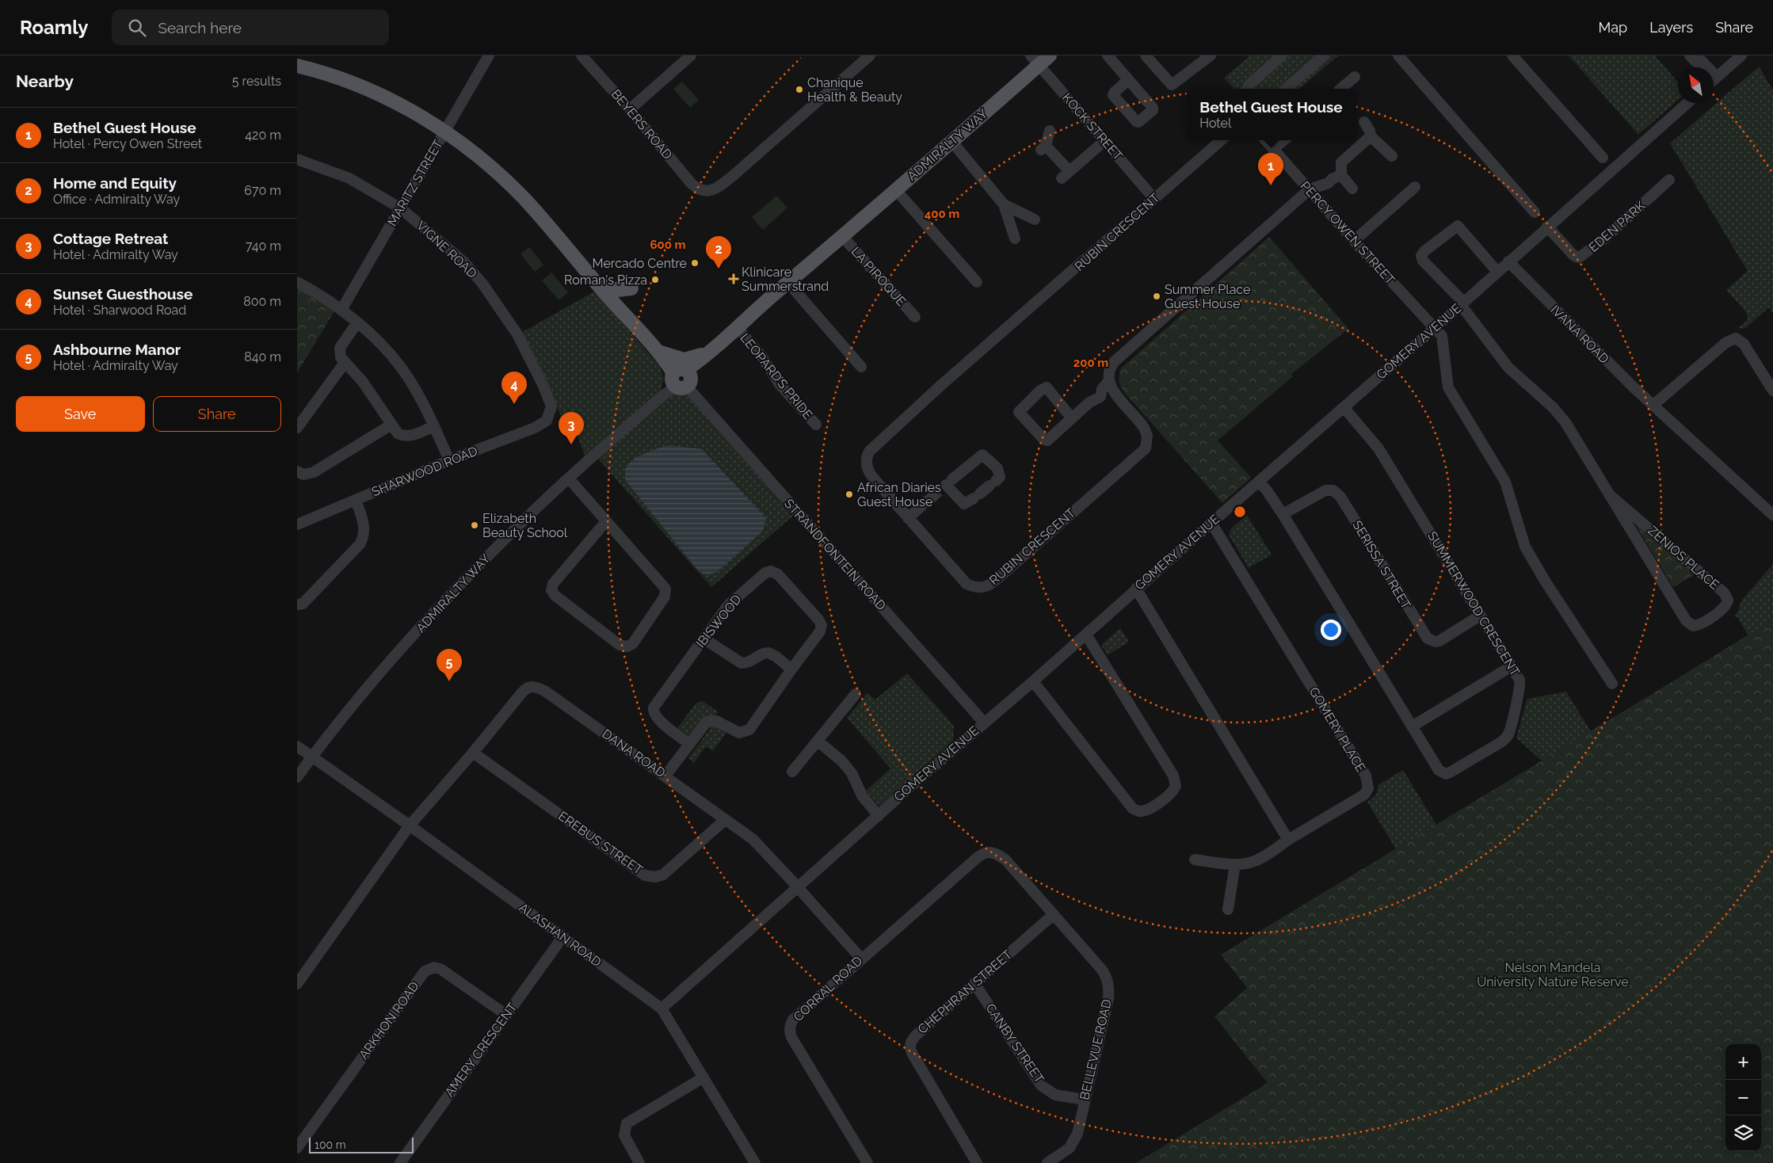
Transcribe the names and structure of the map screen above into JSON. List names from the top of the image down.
{
  "streets": {
    "main road": ["ADMIRALTY WAY", "STRANDFONTEIN ROAD"],
    "street": [
      "BEYERS ROAD",
      "KOCK STREET",
      "MARITZ STREET",
      "EDEN PARK",
      "RUBIN CRESCENT",
      "PERCY OWEN STREET",
      "VIGNE ROAD",
      "LA PIROQUE",
      "IVANA ROAD",
      "GOMERY AVENUE",
      "LEOPARD’S PRIDE",
      "SHARWOOD ROAD",
      "ZENIOS PLACE",
      "SERISSA STREET",
      "SUMMERWOOD CRESCENT",
      "IBISWOOD",
      "GOMERY PLACE",
      "DANA ROAD",
      "EREBUS STREET",
      "ALASHAN ROAD",
      "CORRAL ROAD",
      "CHEPHRAN STREET",
      "ARKHON ROAD",
      "CANBY STREET",
      "AMERY CRESCENT",
      "BELLEVUE ROAD"
    ]
  },
  "crossings": [
    ["KOCK STREET", "ADMIRALTY WAY"],
    ["KOCK STREET", "RUBIN CRESCENT"],
    ["ADMIRALTY WAY", "LA PIROQUE"],
    ["ADMIRALTY WAY", "LEOPARD’S PRIDE"],
    ["ADMIRALTY WAY", "STRANDFONTEIN ROAD"],
    ["ADMIRALTY WAY", "ALASHAN ROAD"],
    ["MARITZ STREET", "VIGNE ROAD"],
    ["MARITZ STREET", "STRANDFONTEIN ROAD"],
    ["EDEN PARK", "GOMERY AVENUE"],
    ["PERCY OWEN STREET", "GOMERY AVENUE"],
    ["VIGNE ROAD", "SHARWOOD ROAD"],
    ["IVANA ROAD", "GOMERY AVENUE"],
    ["GOMERY AVENUE", "STRANDFONTEIN ROAD"],
    ["GOMERY AVENUE", "ZENIOS PLACE"],
    ["GOMERY AVENUE", "SUMMERWOOD CRESCENT"],
    ["GOMERY AVENUE", "GOMERY PLACE"],
    ["GOMERY AVENUE", "DANA ROAD"],
    ["GOMERY AVENUE", "ALASHAN ROAD"],
    ["SERISSA STREET", "SUMMERWOOD CRESCENT"],
    ["IBISWOOD", "DANA ROAD"],
    ["DANA ROAD", "EREBUS STREET"],
    ["DANA ROAD", "ALASHAN ROAD"],
    ["DANA ROAD", "CORRAL ROAD"],
    ["ALASHAN ROAD", "AMERY CRESCENT"],
    ["CORRAL ROAD", "BELLEVUE ROAD"],
    ["CHEPHRAN STREET", "CANBY STREET"],
    ["CHEPHRAN STREET", "BELLEVUE ROAD"],
    ["ARKHON ROAD", "AMERY CRESCENT"],
    ["CANBY STREET", "BELLEVUE ROAD"]
  ],
  "parks": ["Nelson Mandela University Nature Reserve"],
  "places": {
    "other": [
      "Chanique Health & Beauty",
      "Mercado Centre",
      "Roman's Pizza",
      "Summer Place Guest House",
      "African Diaries Guest House",
      "Elizabeth Beauty School"
    ],
    "health": ["Klinicare Summerstrand"]
  },
  "scale_bar": "100 m",
  "north": "top left",
  "page": {
    "header": "Roamly",
    "search": "Search here",
    "nav": ["Map", "Layers", "Share"],
    "heading": ["Nearby", "5 results"],
    "popup": ["Bethel Guest House", "Hotel"],
    "list": [
      {
        "mark": "1",
        "name": "Bethel Guest House",
        "note": "Hotel · Percy Owen Street",
        "value": "420 m"
      },
      {
        "mark": "2",
        "name": "Home and Equity",
        "note": "Office · Admiralty Way",
        "value": "670 m"
      },
      {
        "mark": "3",
        "name": "Cottage Retreat",
        "note": "Hotel · Admiralty Way",
        "value": "740 m"
      },
      {
        "mark": "4",
        "name": "Sunset Guesthouse",
        "note": "Hotel · Sharwood Road",
        "value": "800 m"
      },
      {
        "mark": "5",
        "name": "Ashbourne Manor",
        "note": "Hotel · Admiralty Way",
        "value": "840 m"
      }
    ],
    "pins": [
      "1",
      "2",
      "4",
      "3",
      "5"
    ],
    "buttons": ["Save", "Share"],
    "map_buttons": ["+", "−"],
    "scale": "100 m"
  },
  "rings": ["400 m", "600 m", "200 m"]
}
